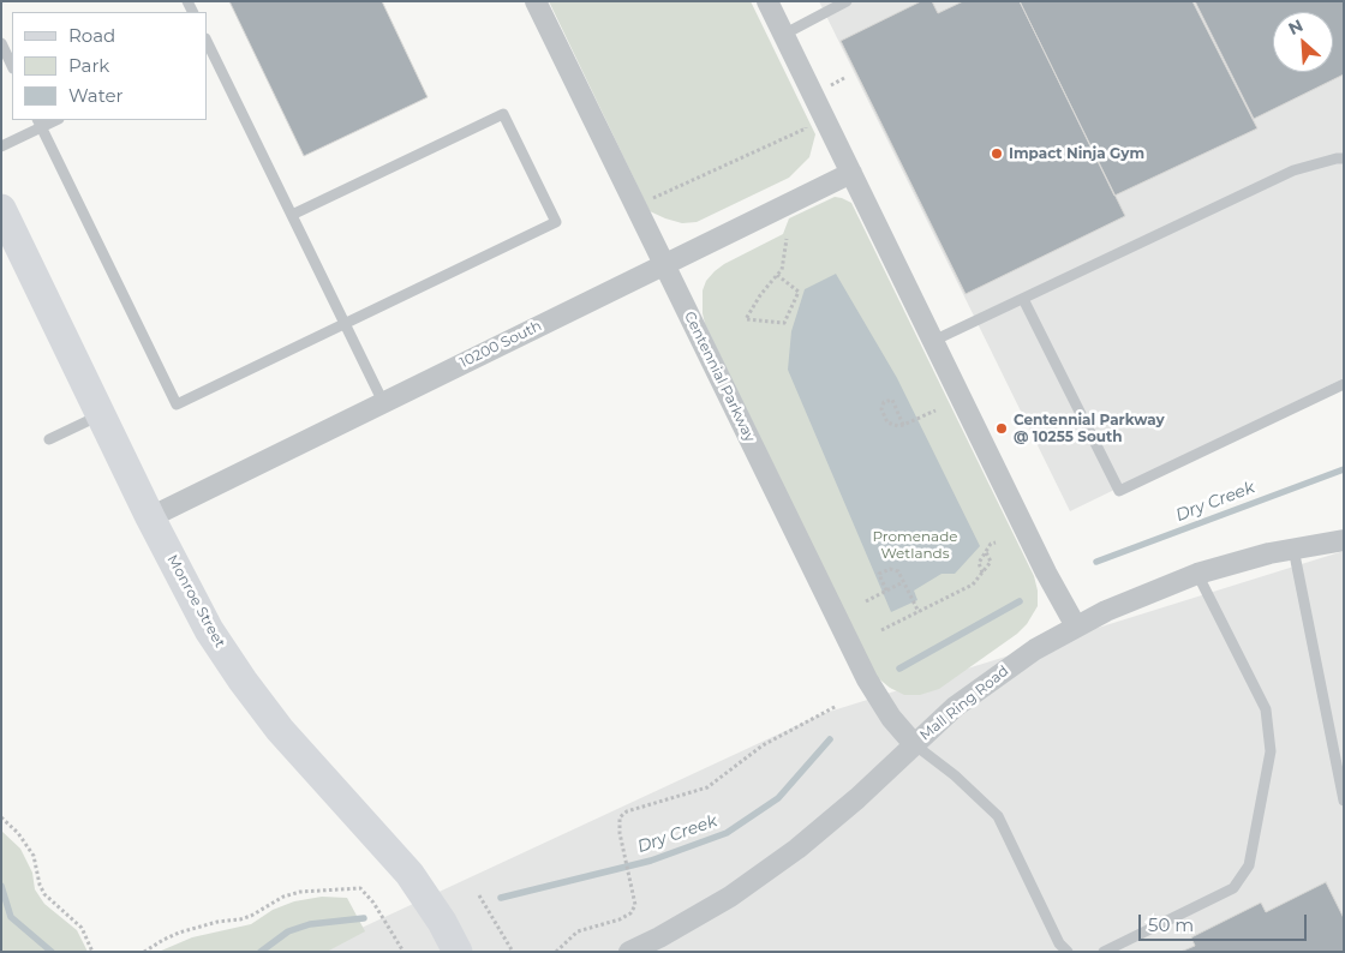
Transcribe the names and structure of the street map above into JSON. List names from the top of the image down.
{
  "streets": {
    "street": [
      "10200 South",
      "Centennial Parkway",
      "Monroe Street",
      "Mall Ring Road"
    ]
  },
  "crossings": [
    ["10200 South", "Centennial Parkway"],
    ["10200 South", "Monroe Street"],
    ["Centennial Parkway", "Mall Ring Road"]
  ],
  "water": ["Dry Creek"],
  "parks": ["Promenade Wetlands"],
  "places": ["Impact Ninja Gym", "Centennial Parkway @ 10255 South"],
  "legend": ["Road", "Park", "Water"],
  "scale_bar": "50 m",
  "north": "top left"
}
